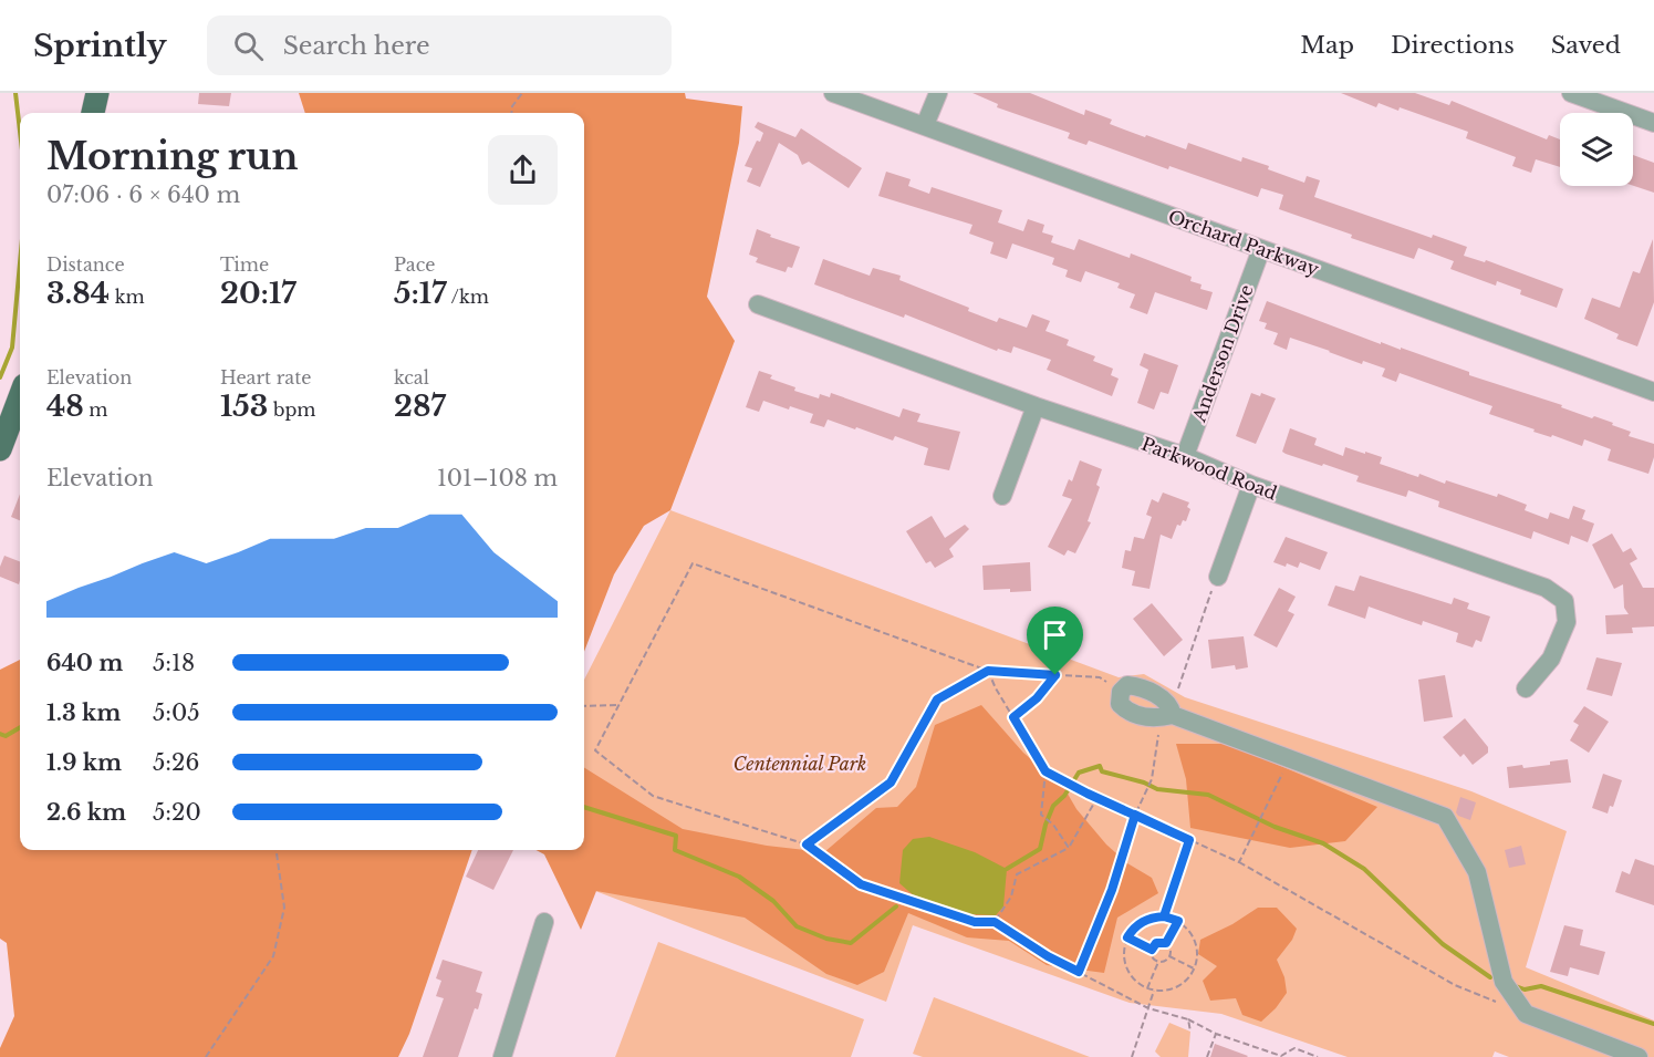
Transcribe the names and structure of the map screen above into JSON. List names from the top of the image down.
{
  "streets": {
    "street": ["Orchard Parkway", "Anderson Drive", "Parkwood Road"]
  },
  "crossings": [
    ["Orchard Parkway", "Anderson Drive"],
    ["Anderson Drive", "Parkwood Road"]
  ],
  "parks": ["Centennial Park"],
  "page": {
    "header": "Sprintly",
    "search": "Search here",
    "nav": ["Map", "Directions", "Saved"],
    "heading": ["Morning run", "07:06 · 6 × 640 m"],
    "stats": [
      ["Distance", "3.84 km"],
      ["Time", "20:17"],
      ["Pace", "5:17 /km"],
      ["Elevation", "48 m"],
      ["Heart rate", "153 bpm"],
      ["kcal", "287"]
    ],
    "chart": ["Elevation", "101–108 m"],
    "list": [
      {
        "name": "640 m",
        "note": "5:18"
      },
      {
        "name": "1.3 km",
        "note": "5:05"
      },
      {
        "name": "1.9 km",
        "note": "5:26"
      },
      {
        "name": "2.6 km",
        "note": "5:20"
      }
    ]
  }
}
